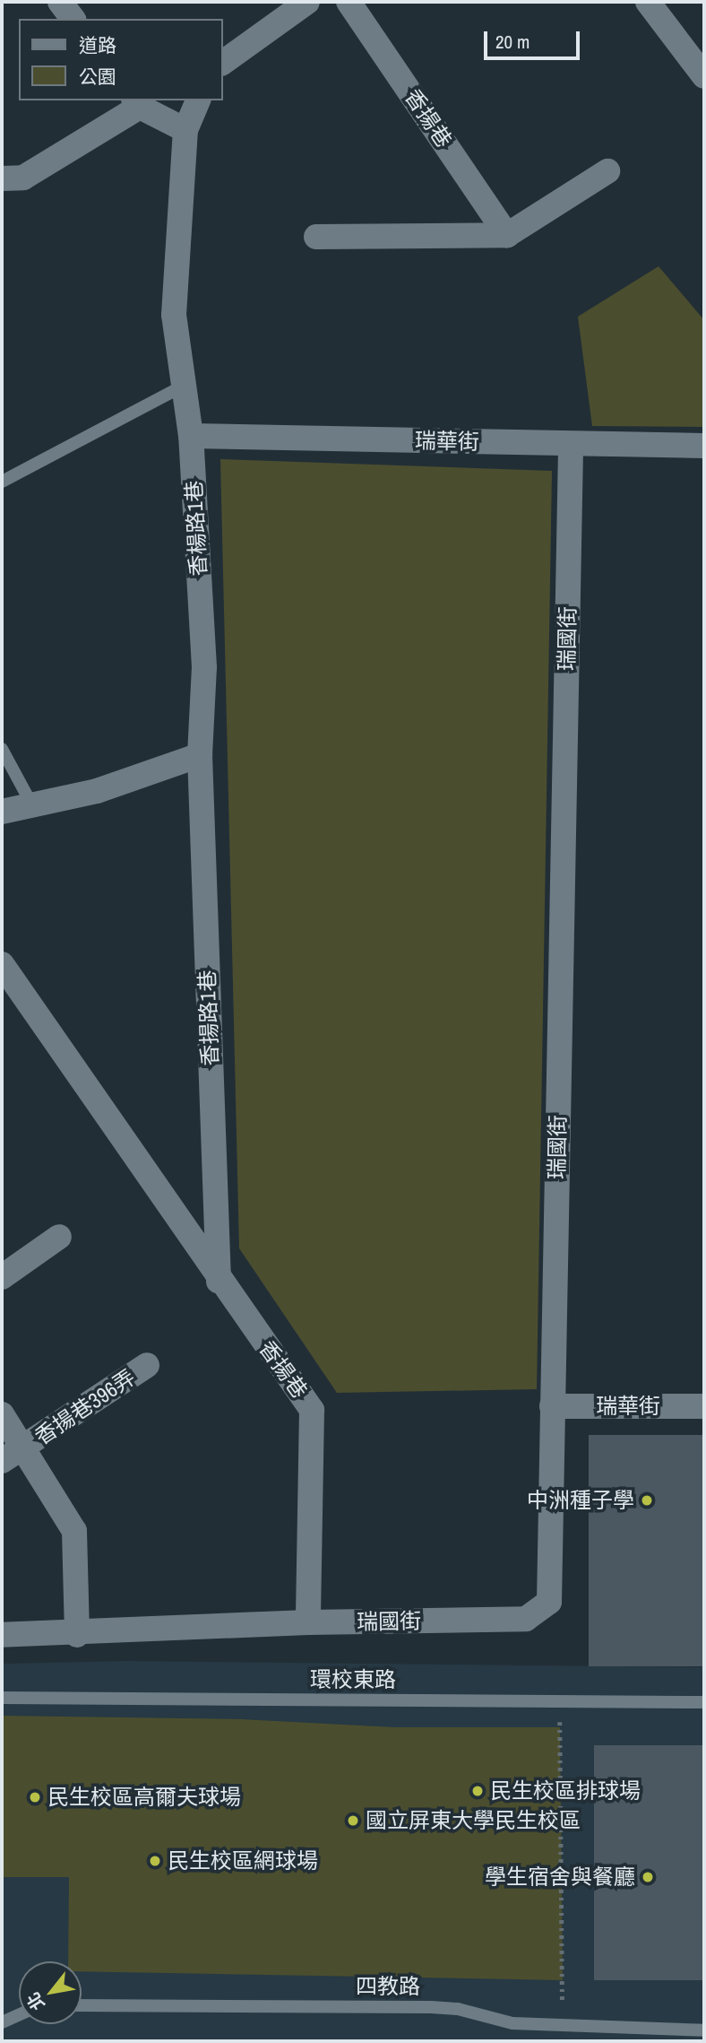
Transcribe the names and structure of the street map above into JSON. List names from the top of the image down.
{
  "streets": {
    "street": [
      "香揚巷",
      "瑞華街",
      "香楊路1巷",
      "瑞國街",
      "香揚路1巷",
      "香揚巷396弄"
    ],
    "lane": ["環校東路", "四教路"]
  },
  "crossings": [
    ["香揚巷", "瑞國街"],
    ["香揚巷", "香揚路1巷"],
    ["瑞華街", "香楊路1巷"],
    ["瑞華街", "瑞國街"],
    ["香楊路1巷", "香揚路1巷"]
  ],
  "places": [
    "中洲種子學",
    "民生校區排球場",
    "民生校區高爾夫球場",
    "國立屏東大學民生校區",
    "民生校區網球場",
    "學生宿舍與餐廳"
  ],
  "legend": ["道路", "公園"],
  "scale_bar": "20 m",
  "north": "bottom left"
}
